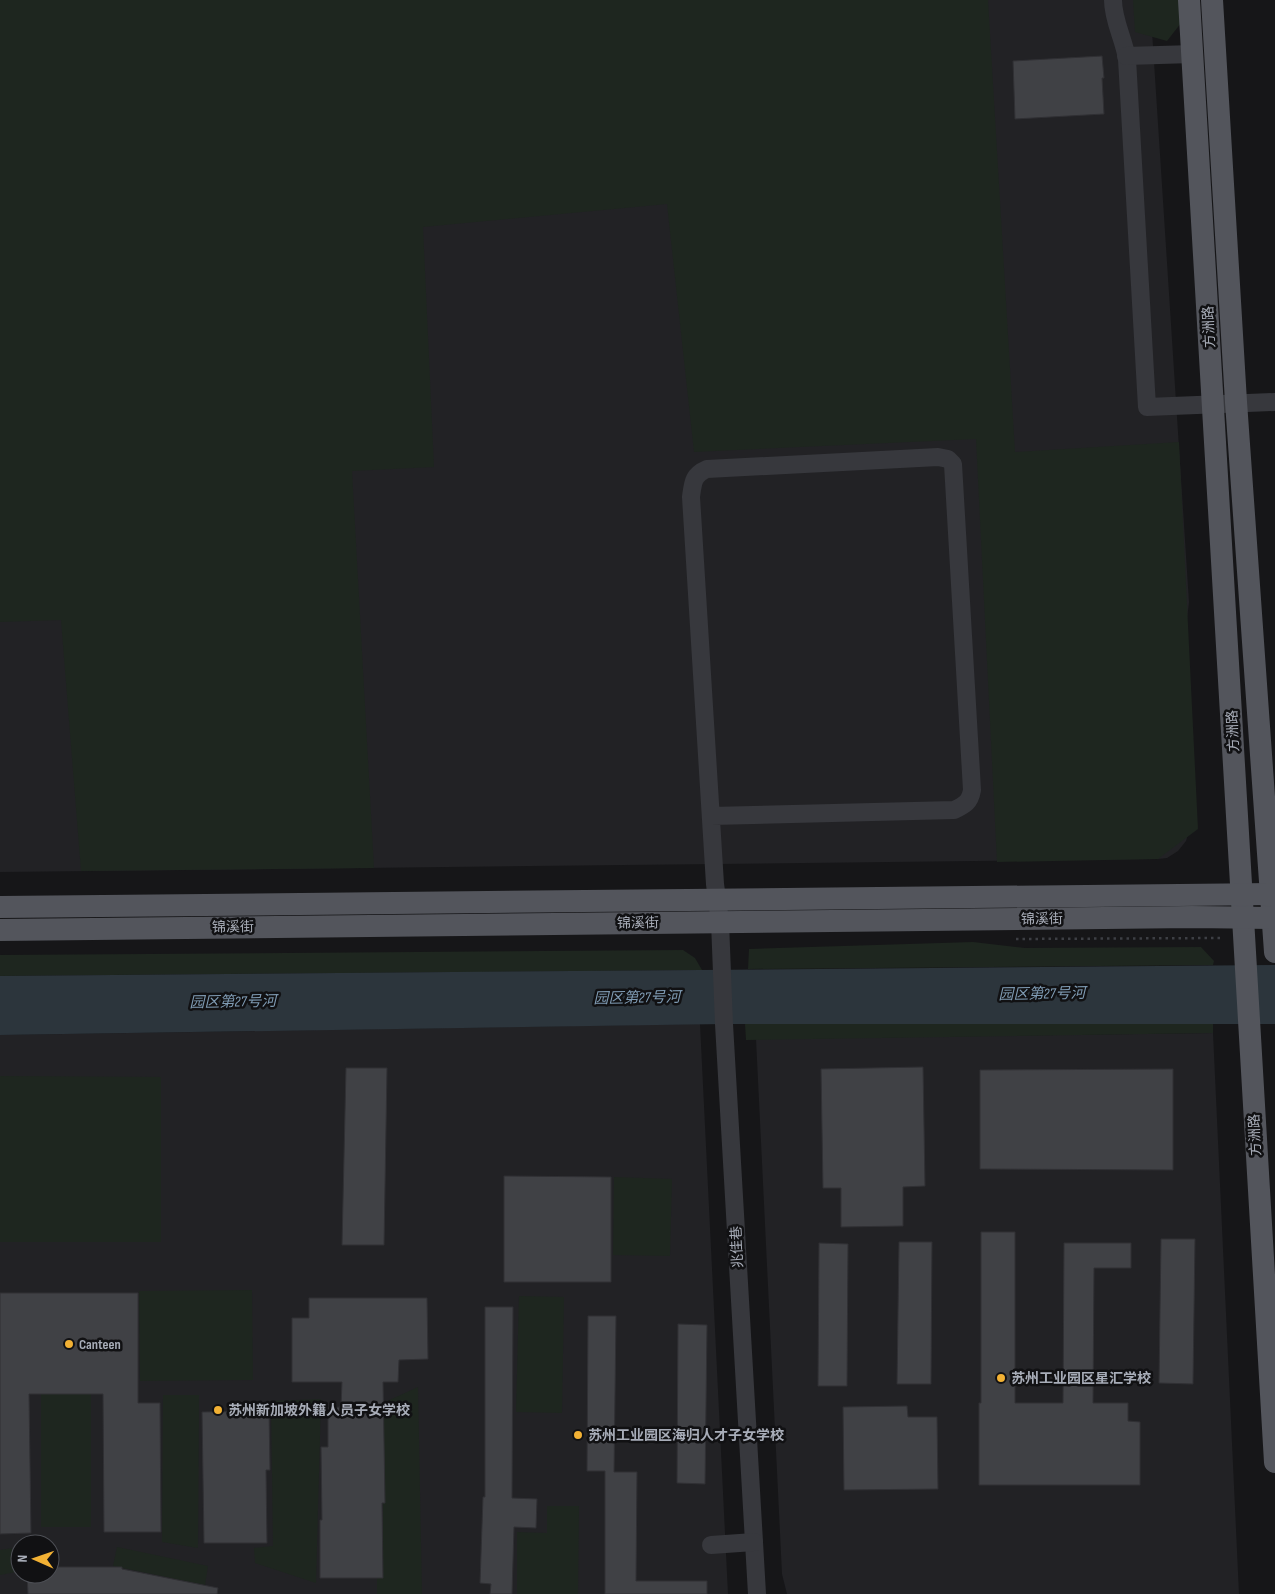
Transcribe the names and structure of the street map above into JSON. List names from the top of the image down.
{
  "streets": {
    "main road": ["方洲路", "锦溪街"],
    "street": ["兆佳巷"]
  },
  "crossings": [
    ["方洲路", "锦溪街"],
    ["锦溪街", "兆佳巷"]
  ],
  "water": ["园区第27号河"],
  "places": [
    "Canteen",
    "苏州工业园区星汇学校",
    "苏州新加坡外籍人员子女学校",
    "苏州工业园区海归人才子女学校"
  ],
  "north": "left"
}
